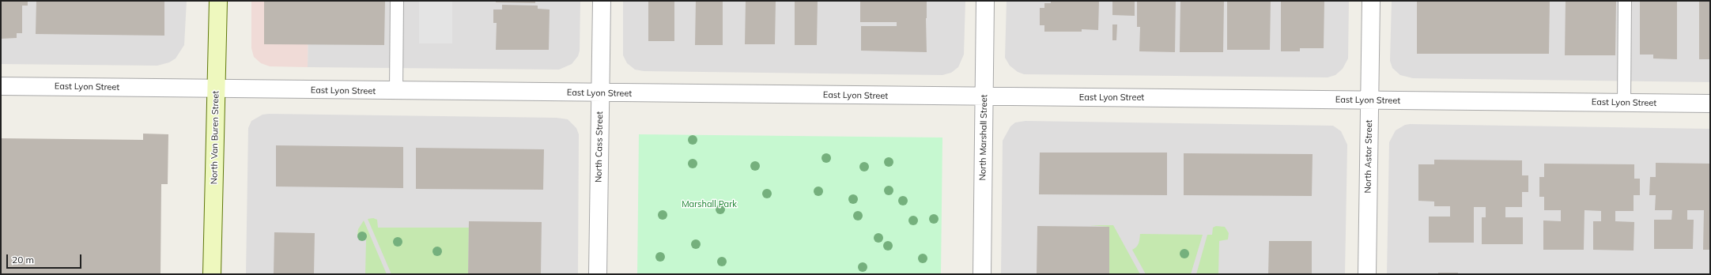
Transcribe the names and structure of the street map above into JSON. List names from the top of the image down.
{
  "streets": {
    "main road": ["North Van Buren Street"],
    "street": [
      "East Lyon Street",
      "North Marshall Street",
      "North Cass Street",
      "North Astor Street"
    ]
  },
  "crossings": [
    ["East Lyon Street", "North Van Buren Street"],
    ["East Lyon Street", "North Marshall Street"],
    ["East Lyon Street", "North Cass Street"],
    ["East Lyon Street", "North Astor Street"]
  ],
  "parks": ["Marshall Park"],
  "scale_bar": "20 m"
}
